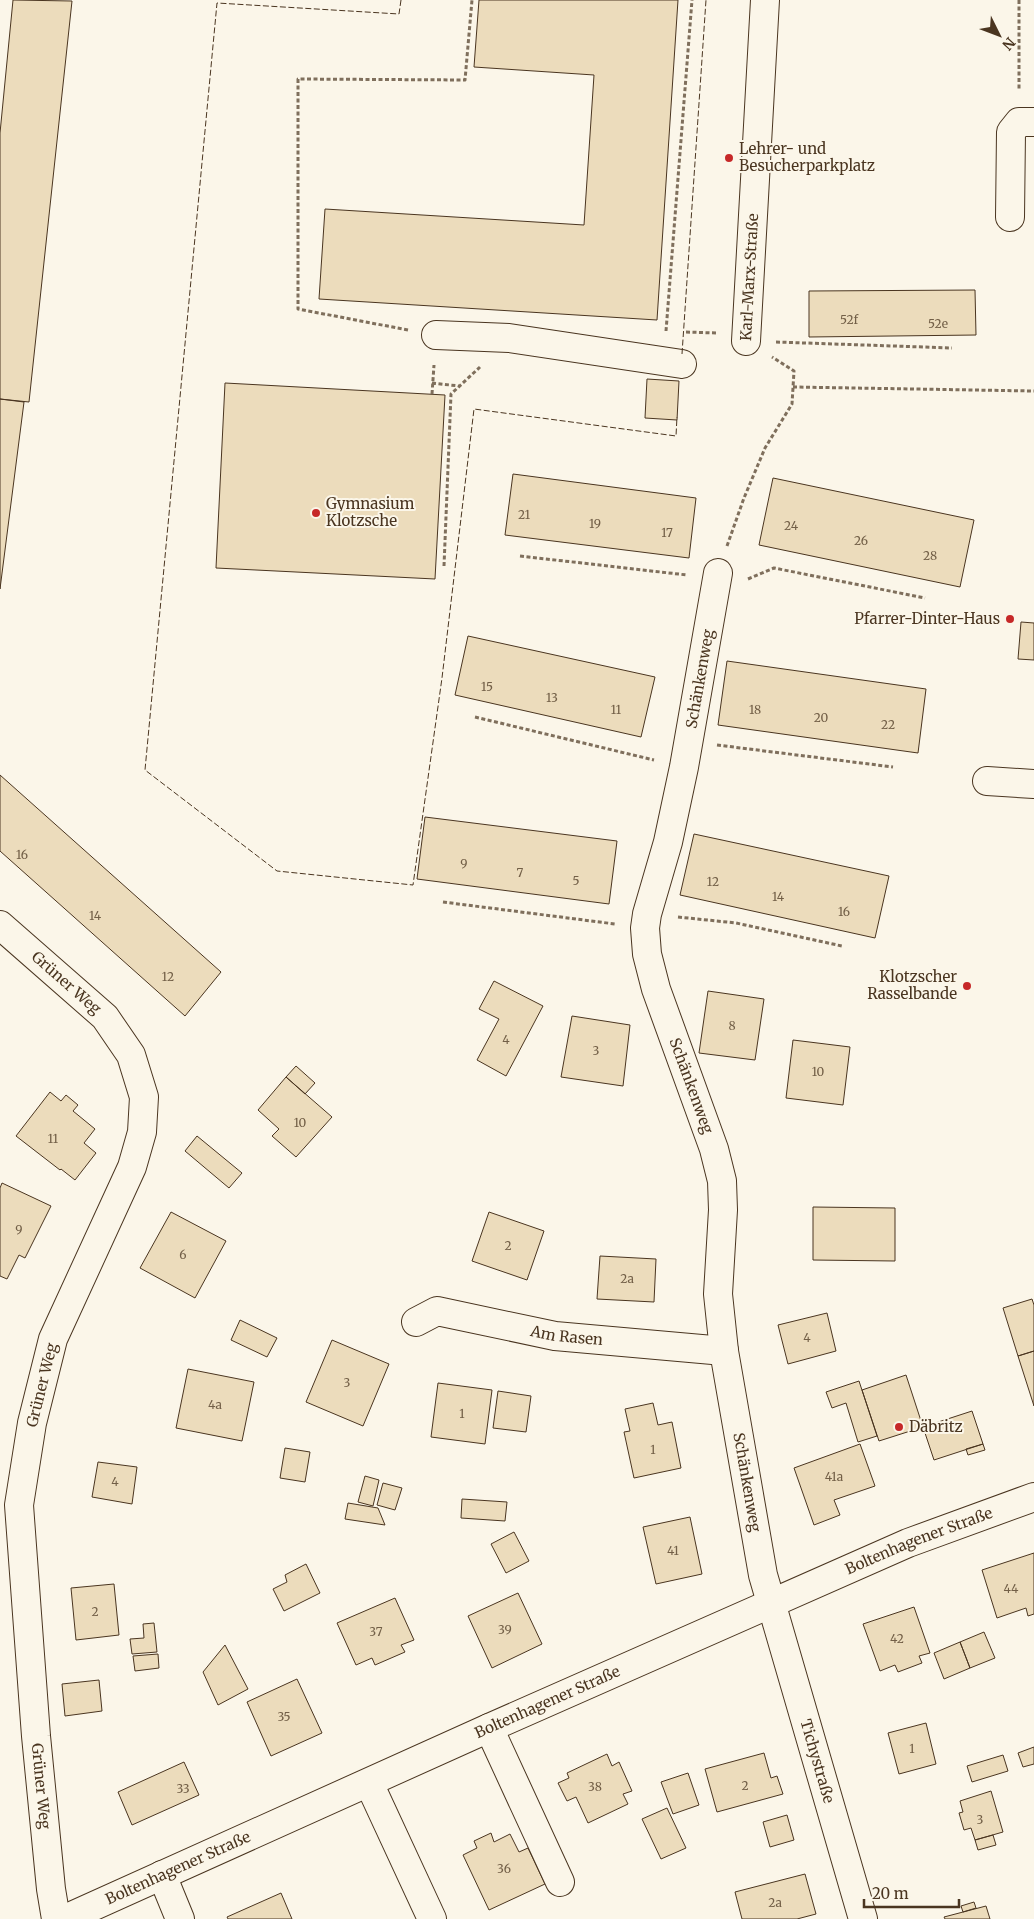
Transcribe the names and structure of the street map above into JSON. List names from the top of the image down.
{
  "streets": {
    "street": [
      "Karl-Marx-Straße",
      "Schänkenweg",
      "Grüner Weg",
      "Am Rasen",
      "Boltenhagener Straße",
      "Tichystraße"
    ]
  },
  "crossings": [
    ["Karl-Marx-Straße", "Schänkenweg"],
    ["Schänkenweg", "Am Rasen"],
    ["Schänkenweg", "Boltenhagener Straße"],
    ["Schänkenweg", "Tichystraße"],
    ["Boltenhagener Straße", "Tichystraße"]
  ],
  "places": [
    "Lehrer- und Besucherparkplatz",
    "Gymnasium Klotzsche",
    "Pfarrer-Dinter-Haus",
    "Klotzscher Rasselbande",
    "Däbritz"
  ],
  "house_numbers": [
    "52f",
    "52e",
    "21",
    "19",
    "24",
    "17",
    "26",
    "28",
    "15",
    "13",
    "11",
    "18",
    "20",
    "22",
    "16",
    "9",
    "7",
    "5",
    "12",
    "14",
    "16",
    "14",
    "12",
    "8",
    "4",
    "3",
    "10",
    "10",
    "11",
    "9",
    "2",
    "6",
    "2a",
    "4",
    "3",
    "4a",
    "1",
    "1",
    "41a",
    "4",
    "41",
    "44",
    "2",
    "39",
    "37",
    "42",
    "35",
    "1",
    "2",
    "38",
    "33",
    "3",
    "36",
    "2a"
  ],
  "scale_bar": "20 m",
  "north": "bottom right"
}
